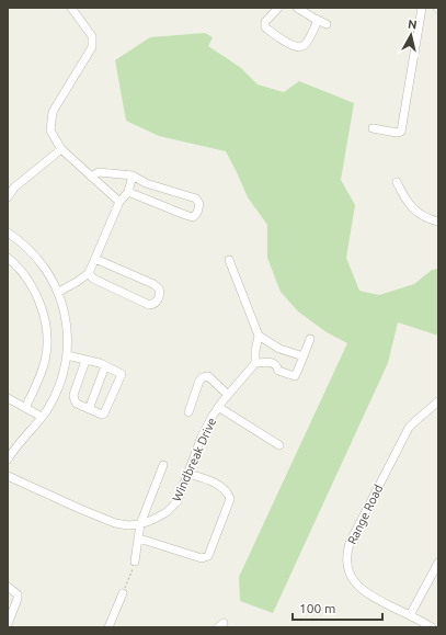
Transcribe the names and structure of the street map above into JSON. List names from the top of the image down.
{
  "streets": {
    "street": ["Windbreak Drive", "Range Road"]
  },
  "scale_bar": "100 m",
  "north": "top"
}
